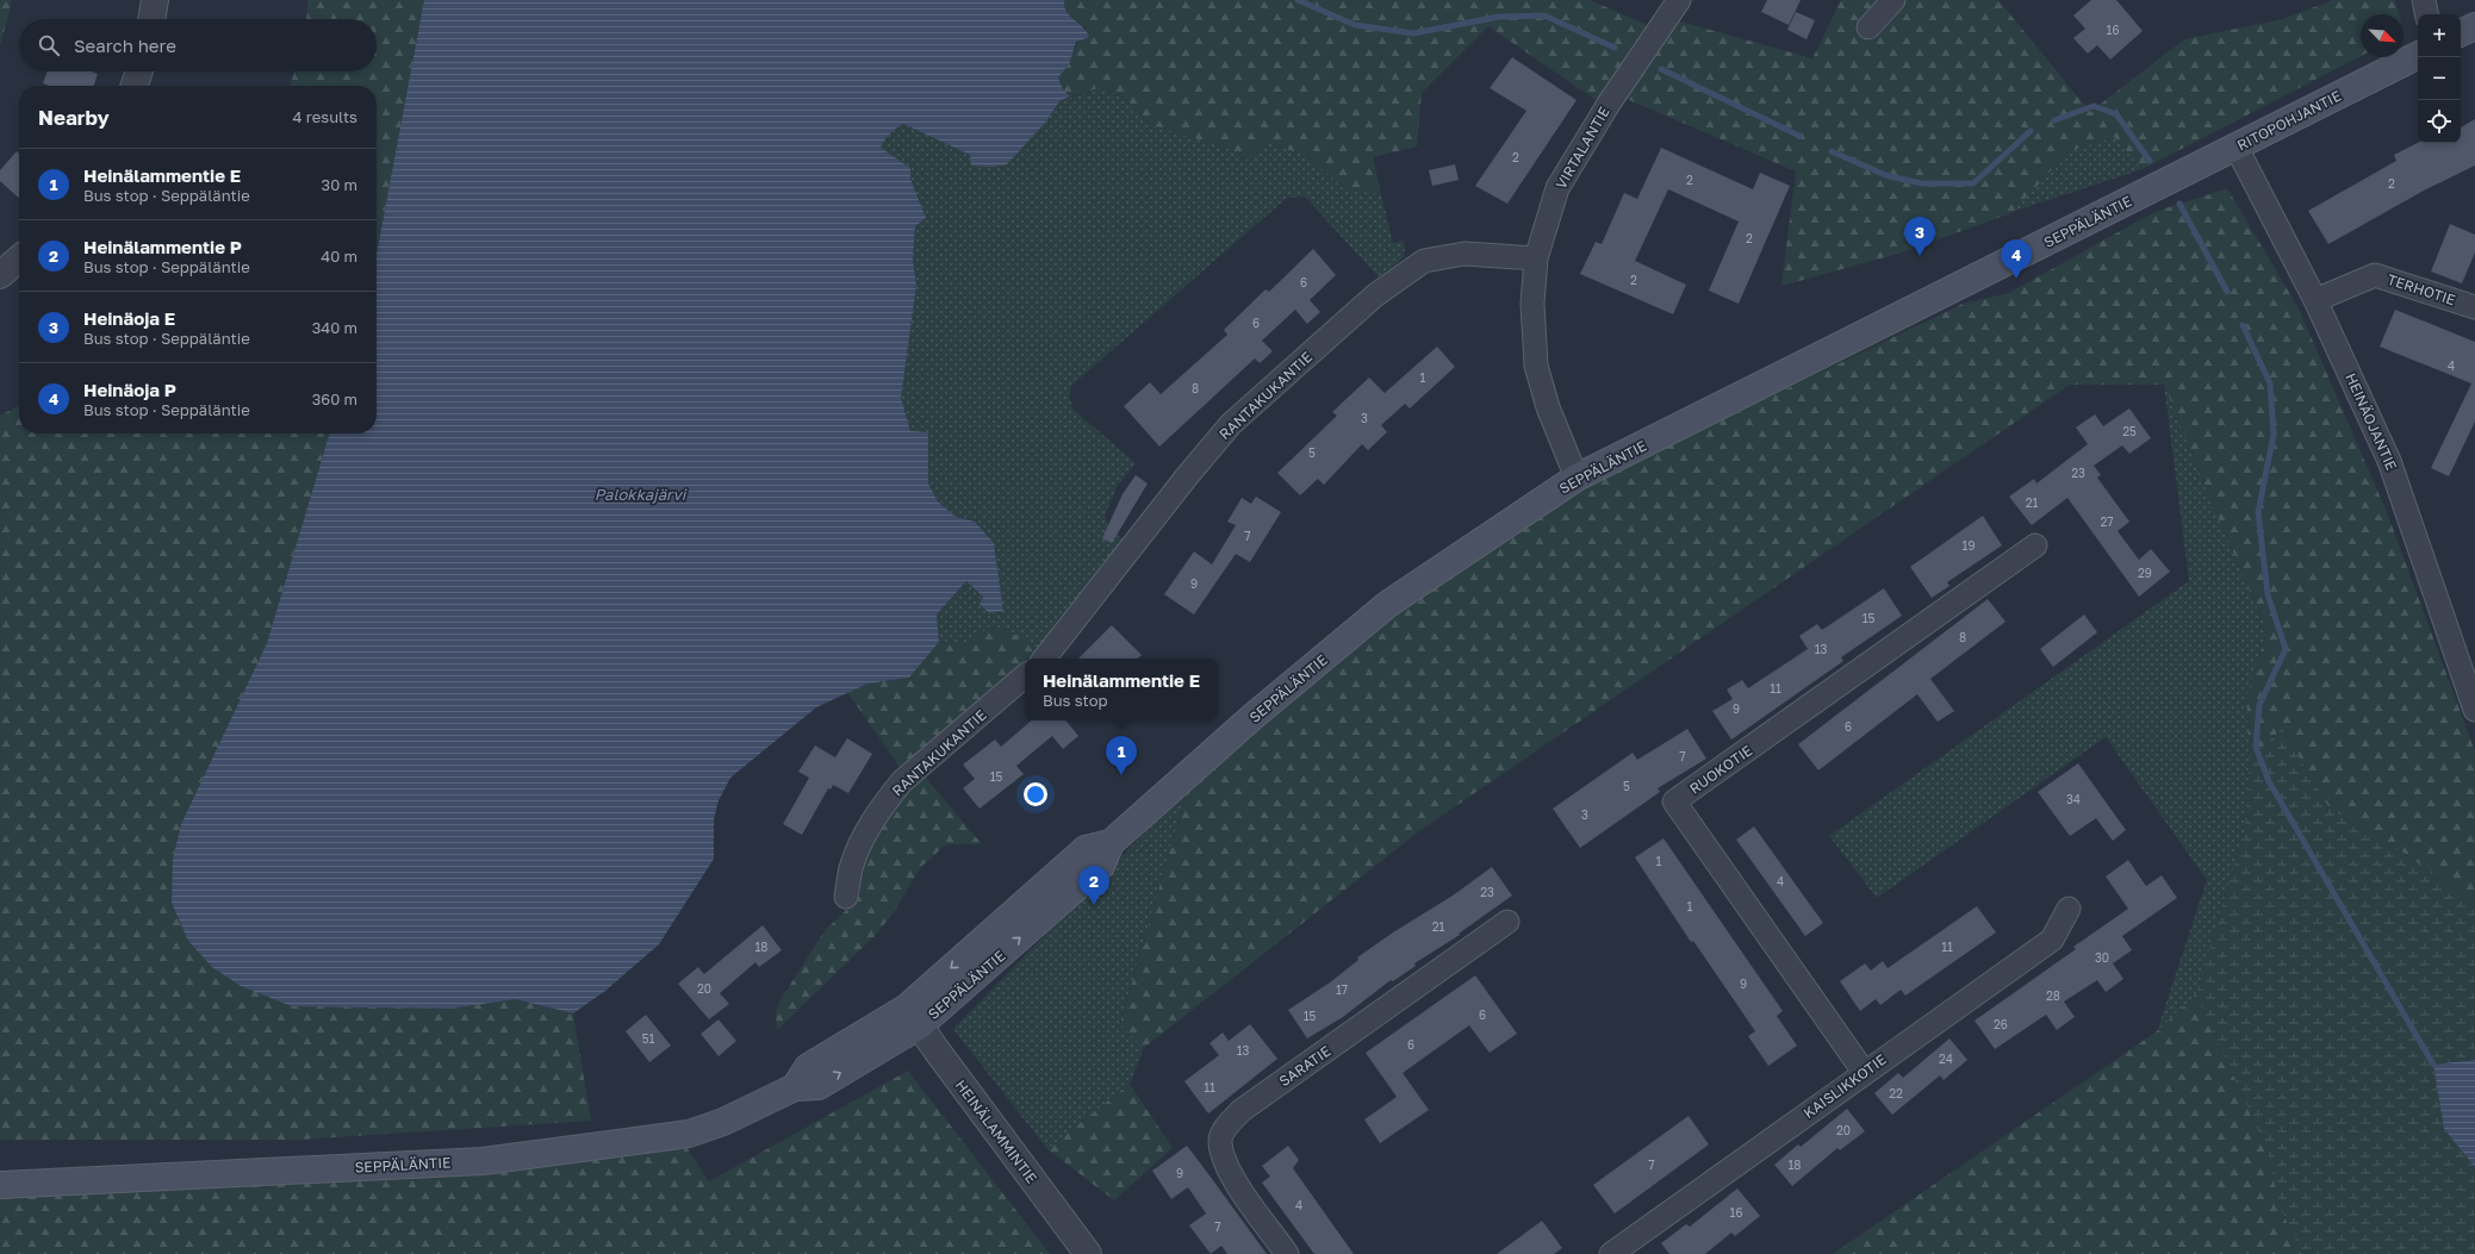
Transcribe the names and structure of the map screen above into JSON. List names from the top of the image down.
{
  "streets": {
    "main road": ["RITOPOHJANTIE", "SEPPÄLÄNTIE"],
    "street": [
      "VIRTALANTIE",
      "TERHOTIE",
      "RANTAKUKANTIE",
      "HEINÄOJANTIE",
      "RUOKOTIE",
      "SARATIE",
      "KAISLIKKOTIE",
      "HEINÄLAMMINTIE"
    ]
  },
  "crossings": [
    ["RITOPOHJANTIE", "SEPPÄLÄNTIE"],
    ["RITOPOHJANTIE", "HEINÄOJANTIE"],
    ["VIRTALANTIE", "SEPPÄLÄNTIE"],
    ["VIRTALANTIE", "RANTAKUKANTIE"],
    ["SEPPÄLÄNTIE", "HEINÄLAMMINTIE"],
    ["TERHOTIE", "HEINÄOJANTIE"],
    ["RUOKOTIE", "KAISLIKKOTIE"]
  ],
  "water": ["Palokkajärvi"],
  "house_numbers": [
    "16",
    "2",
    "2",
    "2",
    "2",
    "2",
    "6",
    "6",
    "4",
    "1",
    "8",
    "3",
    "25",
    "5",
    "23",
    "21",
    "27",
    "7",
    "19",
    "29",
    "9",
    "15",
    "8",
    "13",
    "11",
    "9",
    "6",
    "7",
    "15",
    "5",
    "34",
    "3",
    "1",
    "4",
    "23",
    "1",
    "21",
    "18",
    "11",
    "30",
    "9",
    "20",
    "17",
    "28",
    "6",
    "15",
    "26",
    "51",
    "6",
    "13",
    "24",
    "11",
    "22",
    "20",
    "7",
    "18",
    "9",
    "4",
    "16",
    "7"
  ],
  "north": "bottom right",
  "page": {
    "map_buttons": ["+", "−"],
    "search": "Search here",
    "heading": ["Nearby", "4 results"],
    "list": [
      {
        "mark": "1",
        "name": "Heinälammentie E",
        "note": "Bus stop · Seppäläntie",
        "value": "30 m"
      },
      {
        "mark": "2",
        "name": "Heinälammentie P",
        "note": "Bus stop · Seppäläntie",
        "value": "40 m"
      },
      {
        "mark": "3",
        "name": "Heinäoja E",
        "note": "Bus stop · Seppäläntie",
        "value": "340 m"
      },
      {
        "mark": "4",
        "name": "Heinäoja P",
        "note": "Bus stop · Seppäläntie",
        "value": "360 m"
      }
    ],
    "pins": [
      "3",
      "4",
      "1",
      "2"
    ],
    "popup": ["Heinälammentie E", "Bus stop"]
  }
}
